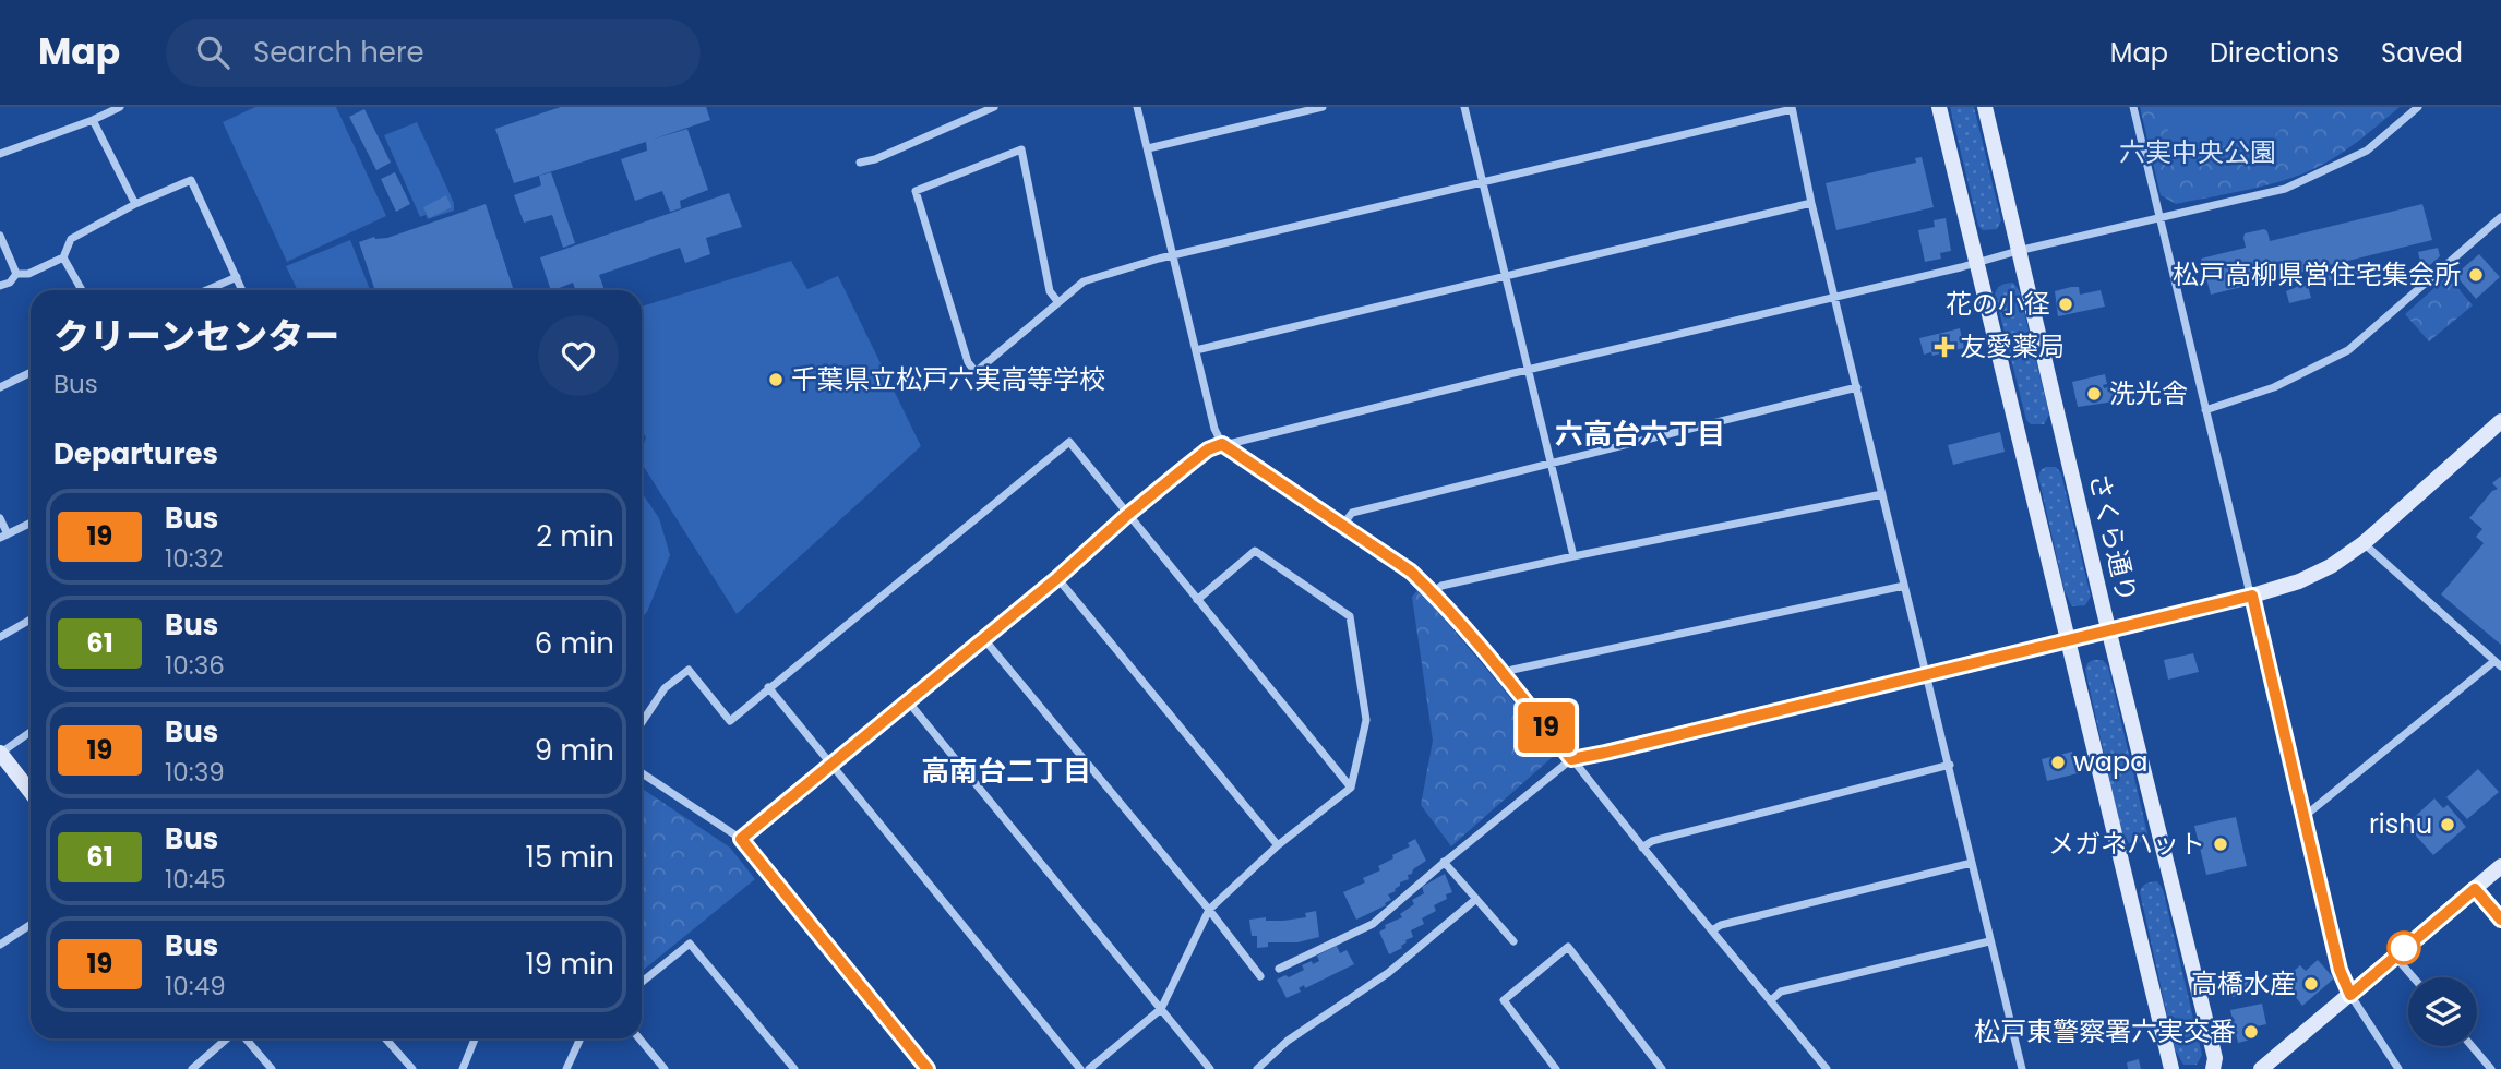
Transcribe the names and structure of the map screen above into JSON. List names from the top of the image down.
{
  "streets": {
    "street": ["さくら通り"]
  },
  "districts": ["六高台六丁目", "高南台二丁目"],
  "parks": ["六実中央公園"],
  "places": {
    "other": [
      "松戸高柳県営住宅集会所",
      "花の小径",
      "千葉県立松戸六実高等学校",
      "洗光舎",
      "wapa",
      "rishu",
      "メガネハット",
      "高橋水産",
      "松戸東警察署六実交番"
    ],
    "health": ["友愛薬局"]
  },
  "lines": ["bus line 19"],
  "page": {
    "header": "Map",
    "search": "Search here",
    "nav": ["Map", "Directions", "Saved"],
    "on_map": "19",
    "heading": [
      ["クリーンセンター", "Bus"],
      "Departures"
    ],
    "list": [
      {
        "mark": "19",
        "name": "Bus",
        "note": "10:32",
        "value": "2 min"
      },
      {
        "mark": "61",
        "name": "Bus",
        "note": "10:36",
        "value": "6 min"
      },
      {
        "mark": "19",
        "name": "Bus",
        "note": "10:39",
        "value": "9 min"
      },
      {
        "mark": "61",
        "name": "Bus",
        "note": "10:45",
        "value": "15 min"
      },
      {
        "mark": "19",
        "name": "Bus",
        "note": "10:49",
        "value": "19 min"
      }
    ]
  }
}
